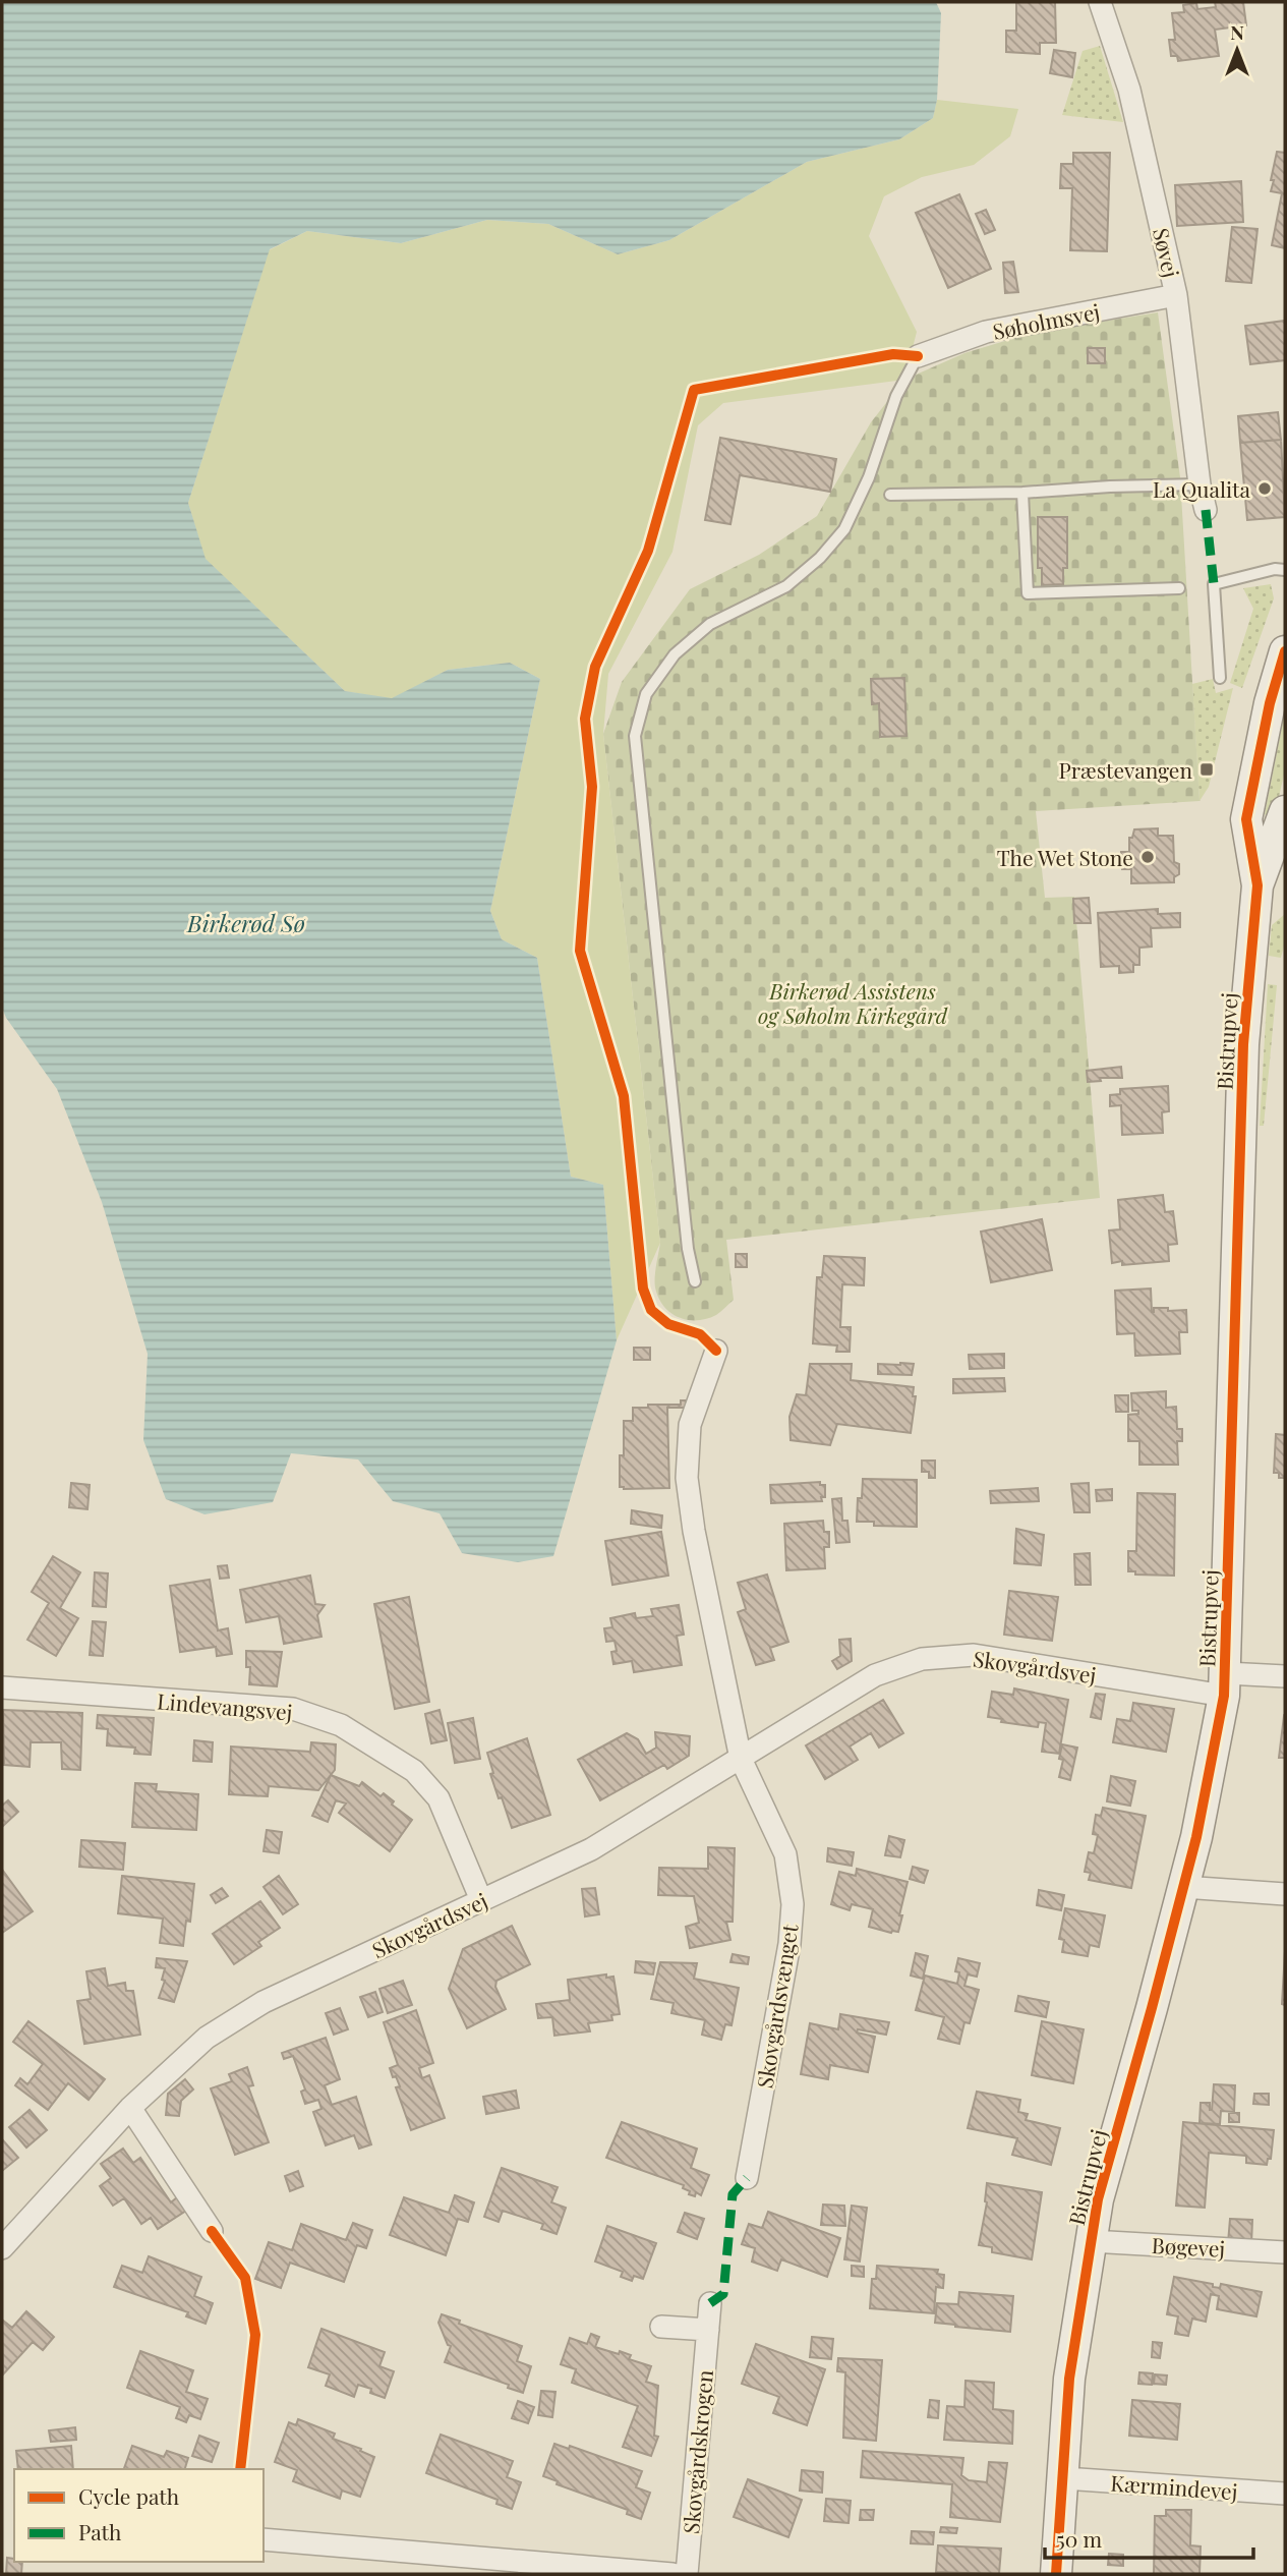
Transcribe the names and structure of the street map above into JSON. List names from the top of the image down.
{
  "streets": {
    "main road": ["Bistrupvej"],
    "street": [
      "Søvej",
      "Søholmsvej",
      "Skovgårdsvej",
      "Lindevangsvej",
      "Skovgårdsvænget",
      "Bøgevej",
      "Skovgårdskrogen",
      "Kærmindevej"
    ]
  },
  "crossings": [
    ["Søvej", "Søholmsvej"],
    ["Bistrupvej", "Skovgårdsvej"],
    ["Bistrupvej", "Bøgevej"],
    ["Bistrupvej", "Kærmindevej"],
    ["Skovgårdsvej", "Lindevangsvej"],
    ["Skovgårdsvej", "Skovgårdsvænget"]
  ],
  "water": ["Birkerød Sø"],
  "parks": ["Birkerød Assistens og Søholm Kirkegård"],
  "places": {
    "other": ["La Qualita", "The Wet Stone"],
    "transit": ["Præstevangen"]
  },
  "legend": ["Cycle path", "Path"],
  "scale_bar": "50 m",
  "north": "top"
}
